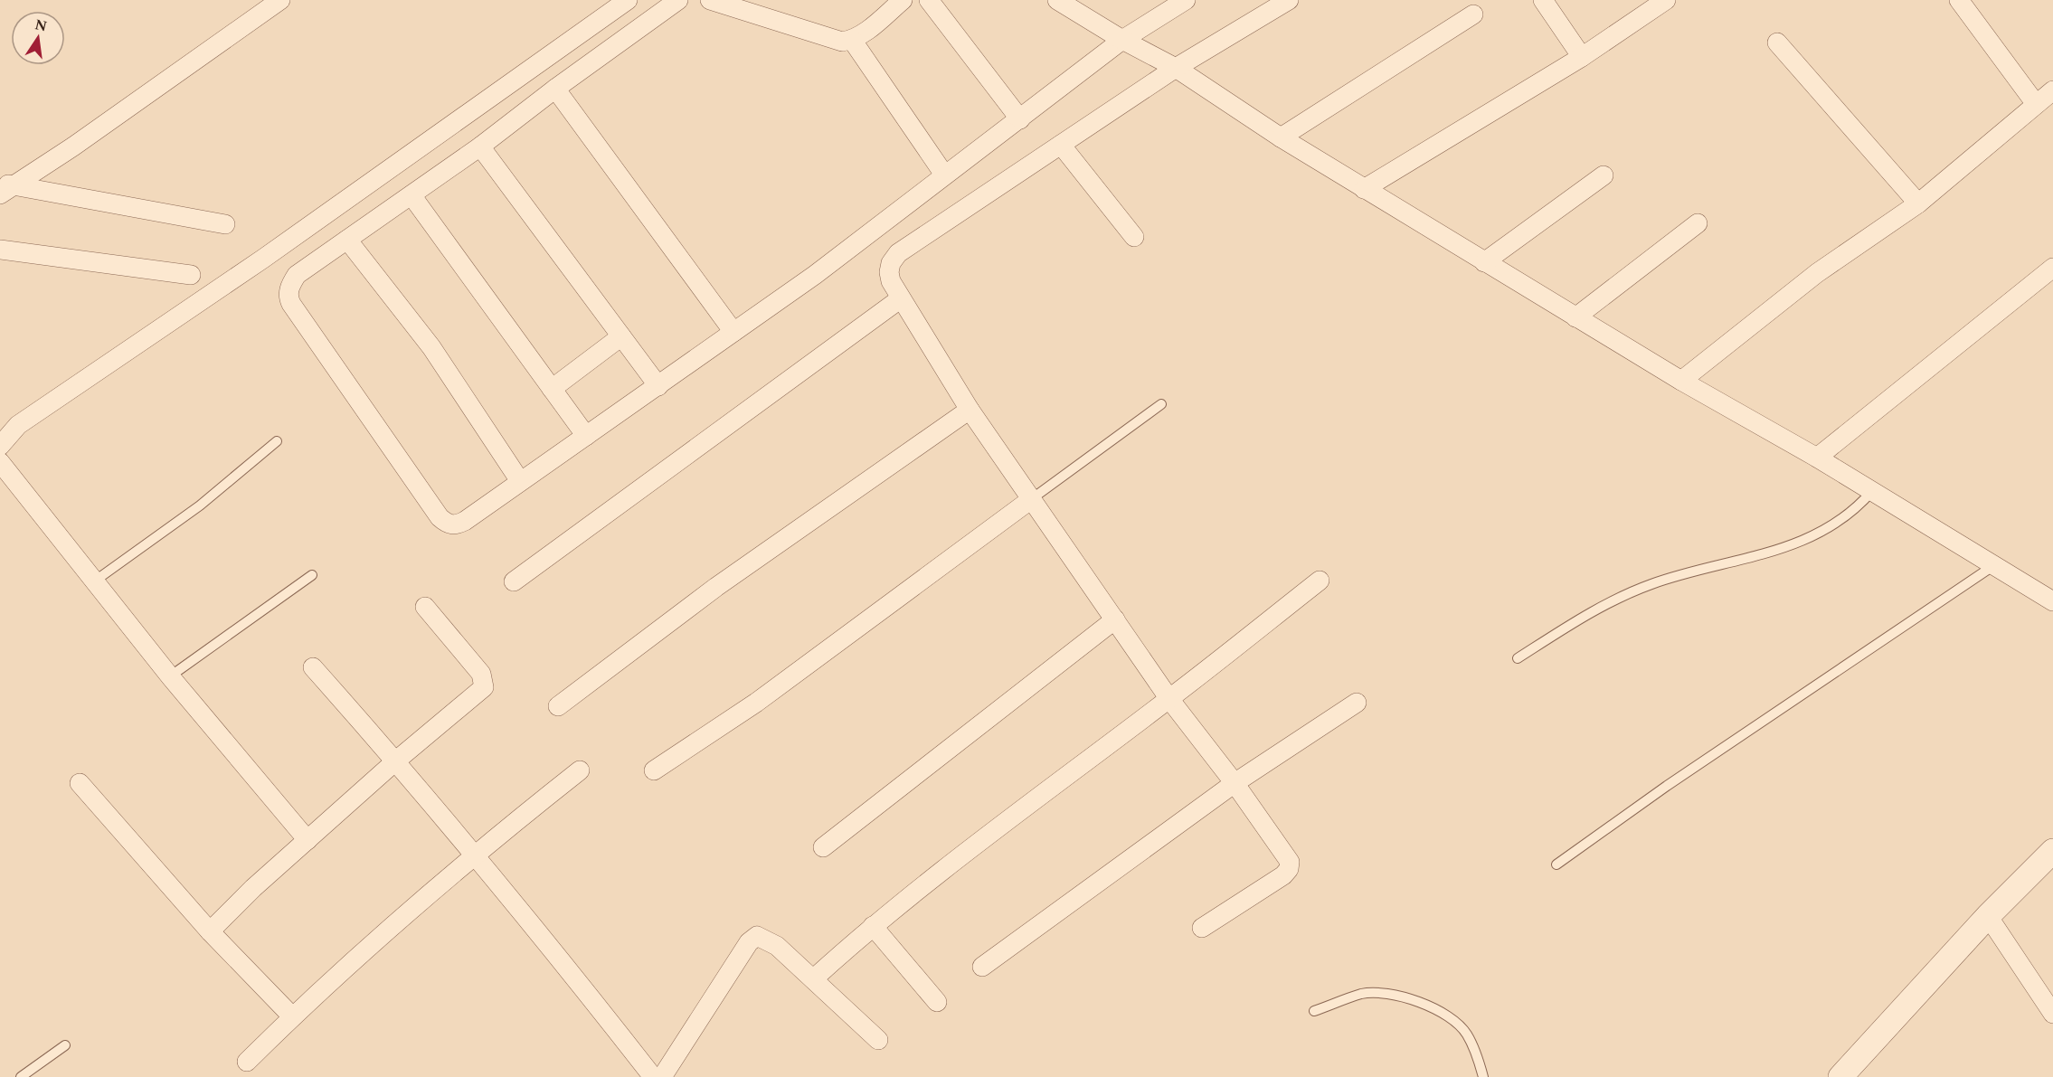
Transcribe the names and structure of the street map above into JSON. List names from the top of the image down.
{
  "north": "top"
}
